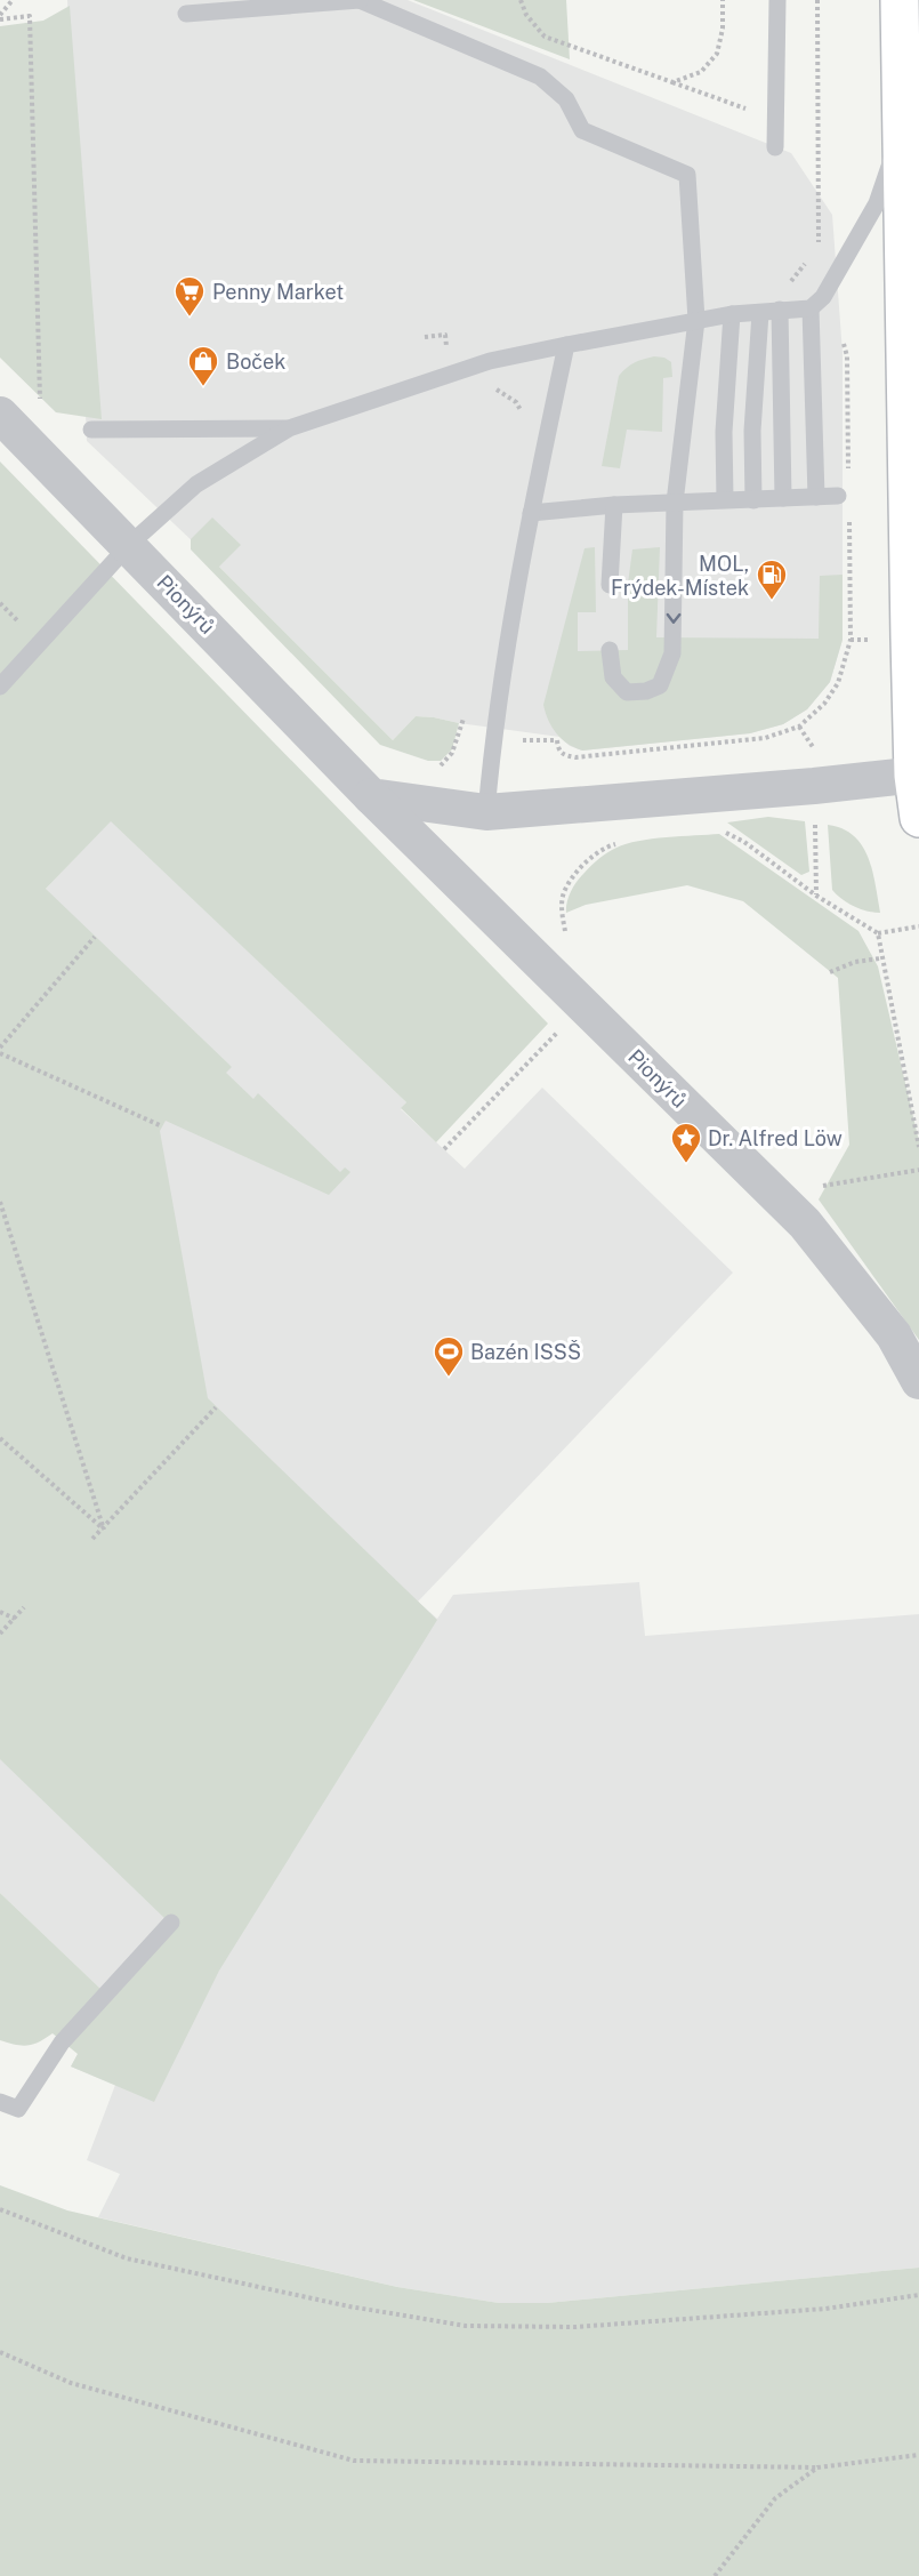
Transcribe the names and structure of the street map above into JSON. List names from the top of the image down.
{
  "streets": {
    "street": ["Pionýrů"]
  },
  "places": {
    "supermarket": ["Penny Market"],
    "shop": ["Boček"],
    "fuel station": ["MOL, Frýdek-Místek"],
    "place": ["Dr. Alfred Löw"],
    "sports": ["Bazén ISSŠ"]
  }
}
